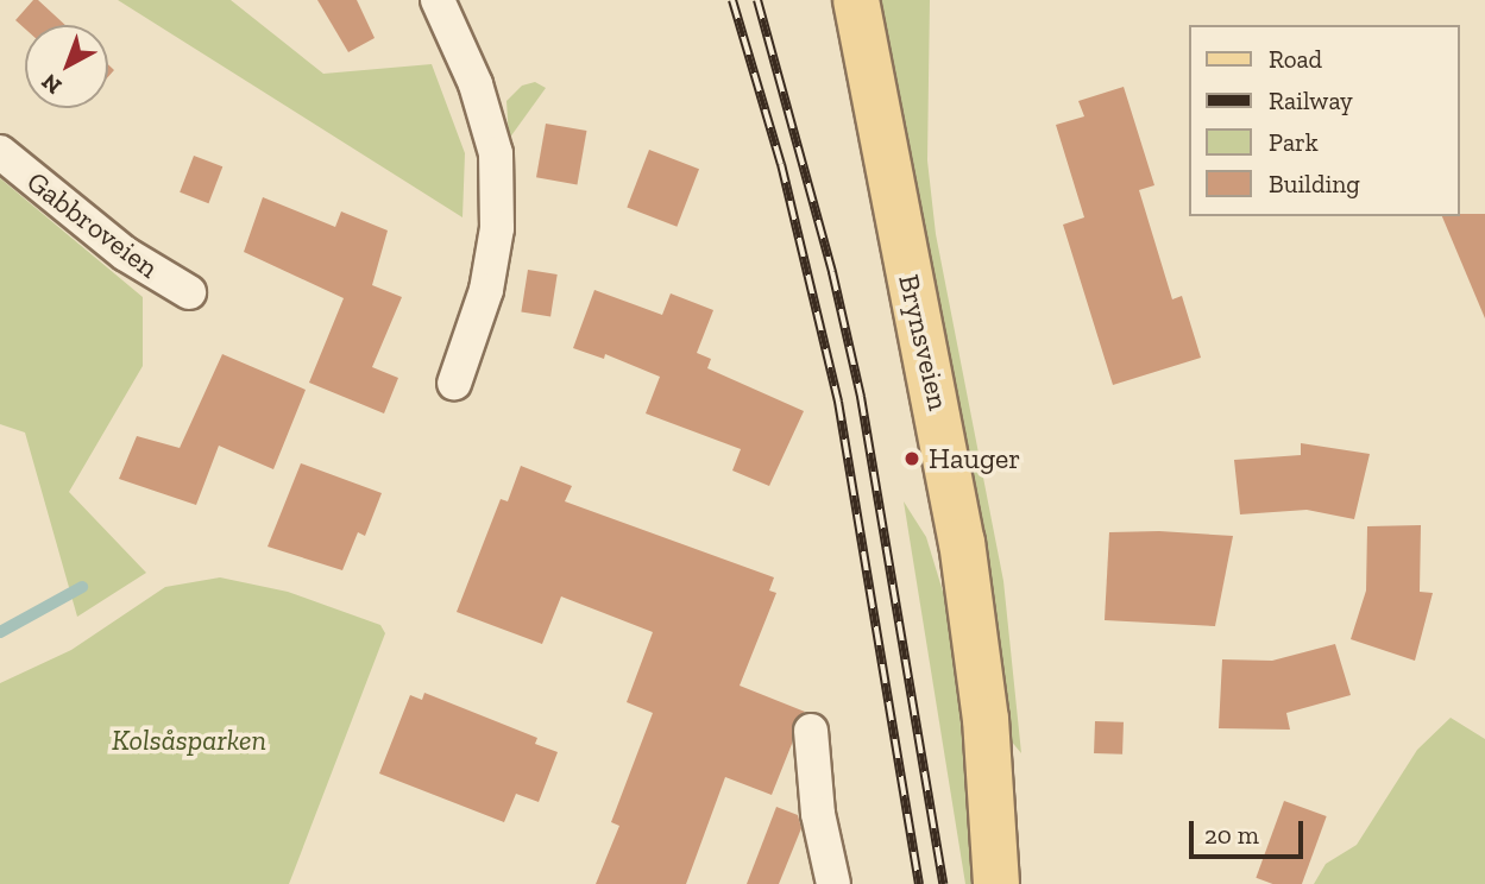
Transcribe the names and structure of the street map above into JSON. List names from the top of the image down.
{
  "streets": {
    "main road": ["Brynsveien"],
    "street": ["Gabbroveien"]
  },
  "parks": ["Kolsåsparken"],
  "places": ["Hauger"],
  "legend": [
    "Road",
    "Railway",
    "Park",
    "Building"
  ],
  "scale_bar": "20 m",
  "north": "bottom left"
}
